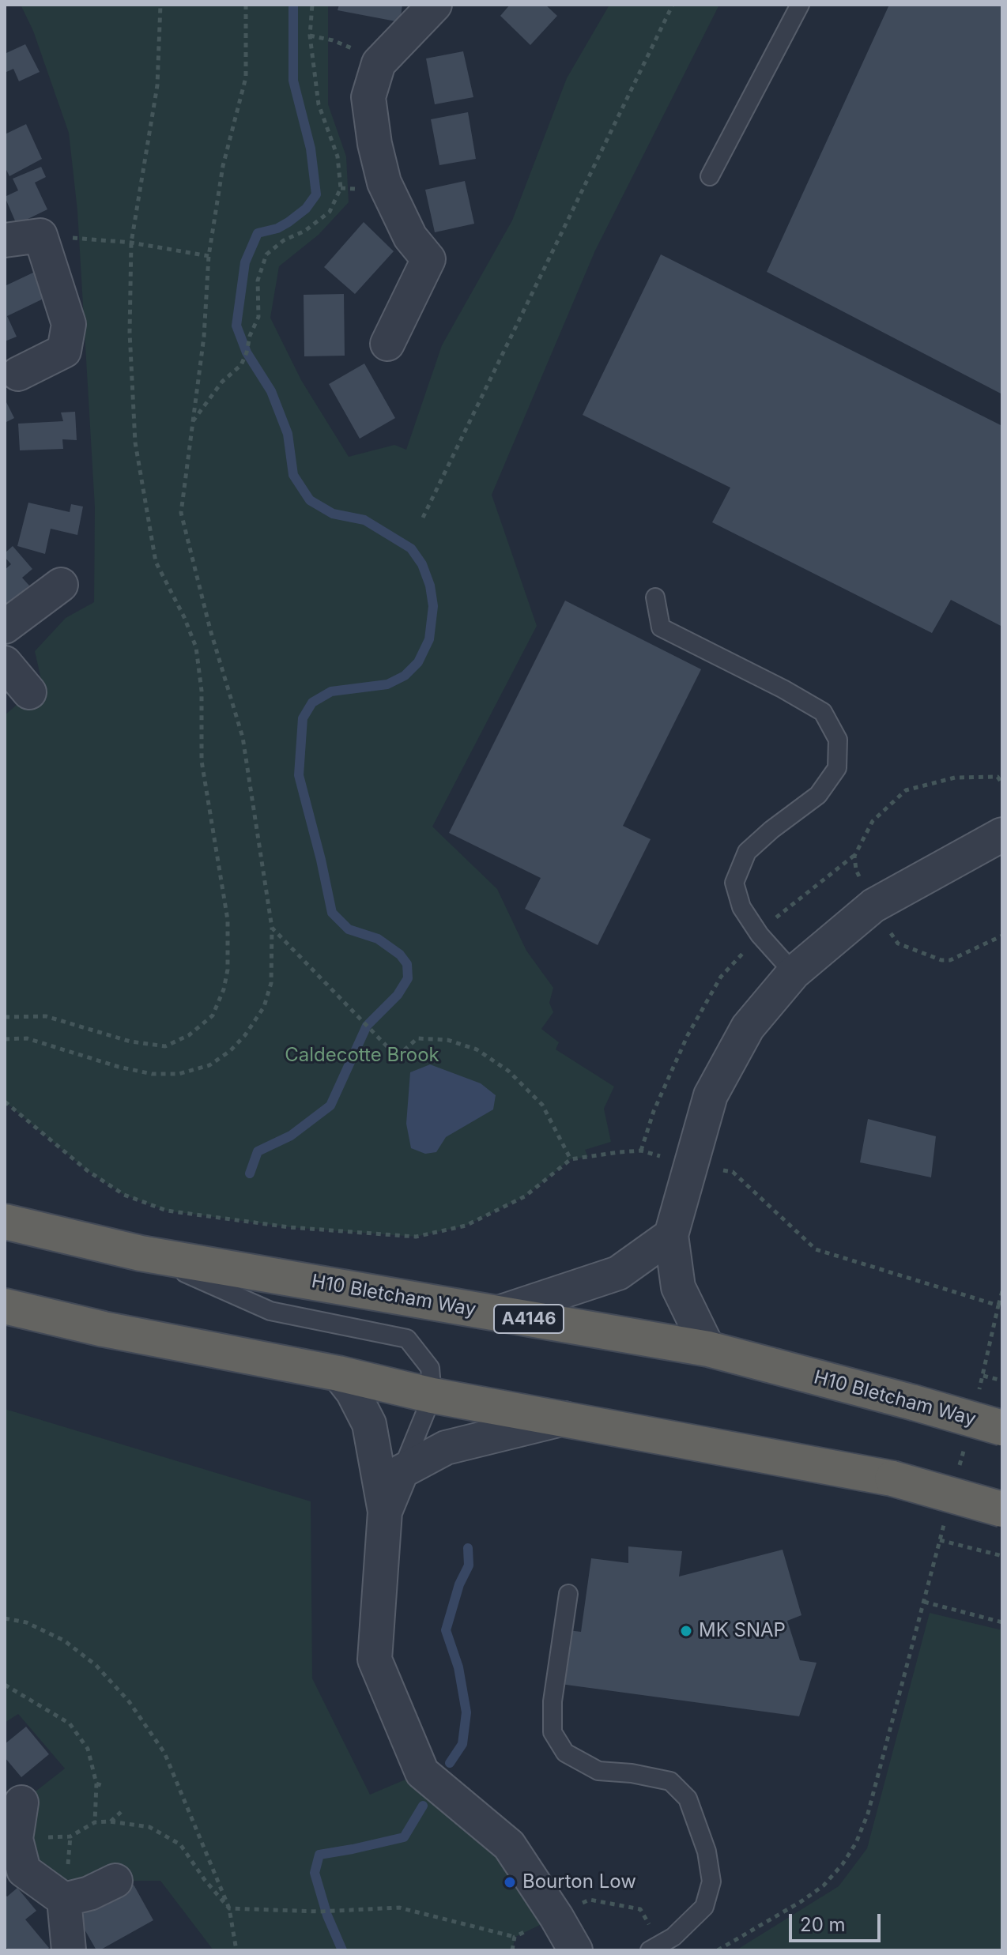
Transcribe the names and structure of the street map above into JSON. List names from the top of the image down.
{
  "streets": {
    "highway": ["H10 Bletcham Way", "A4146"]
  },
  "parks": ["Caldecotte Brook"],
  "places": ["MK SNAP", "Bourton Low"],
  "scale_bar": "20 m"
}
